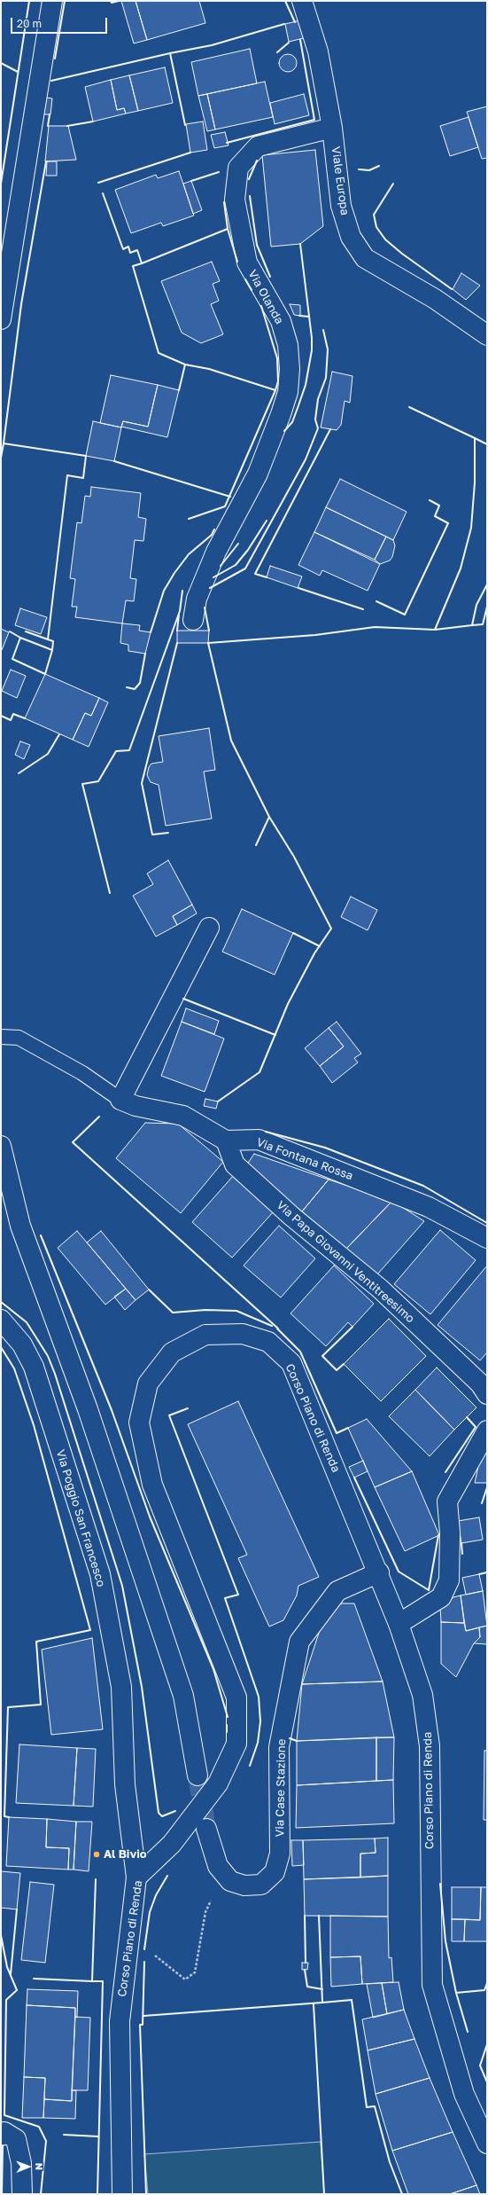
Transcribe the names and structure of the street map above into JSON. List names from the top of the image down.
{
  "streets": {
    "street": [
      "Viale Europa",
      "Via Olanda",
      "Via Fontana Rossa",
      "Via Papa Giovanni Ventitreesimo",
      "Corso Piano di Renda",
      "Via Poggio San Francesco",
      "Via Case Stazione"
    ]
  },
  "crossings": [
    ["Viale Europa", "Via Olanda"],
    ["Via Fontana Rossa", "Via Papa Giovanni Ventitreesimo"],
    ["Corso Piano di Renda", "Via Poggio San Francesco"],
    ["Corso Piano di Renda", "Via Case Stazione"]
  ],
  "places": ["Al Bivio"],
  "scale_bar": "20 m",
  "north": "right"
}
